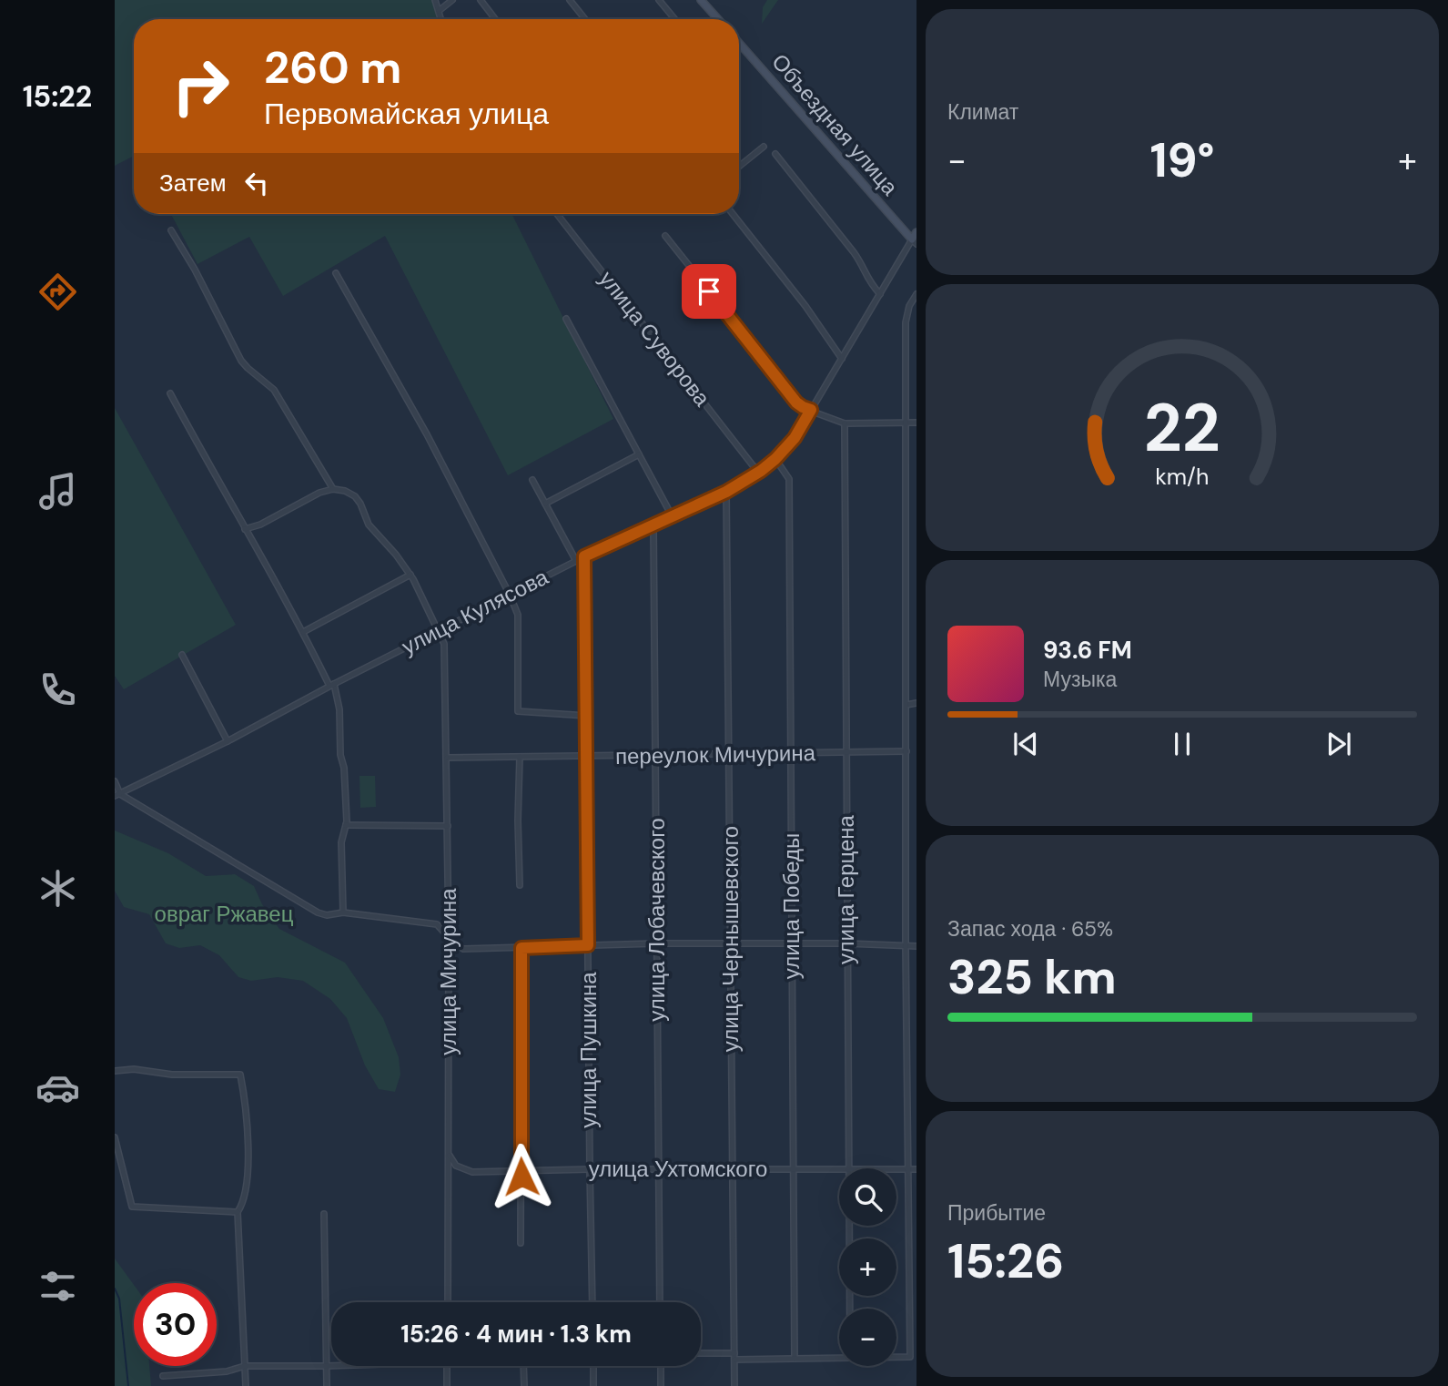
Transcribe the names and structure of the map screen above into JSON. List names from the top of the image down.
{
  "streets": {
    "street": [
      "Объездная улица",
      "улица Суворова",
      "улица Кулясова",
      "переулок Мичурина",
      "улица Герцена",
      "улица Победы",
      "улица Лобачевского",
      "улица Чернышевского",
      "улица Мичурина",
      "улица Пушкина",
      "улица Ухтомского"
    ]
  },
  "crossings": [
    ["Объездная улица", "улица Кулясова"],
    ["улица Суворова", "улица Кулясова"],
    ["улица Кулясова", "улица Победы"],
    ["улица Кулясова", "улица Лобачевского"],
    ["улица Кулясова", "улица Чернышевского"],
    ["улица Кулясова", "улица Мичурина"],
    ["улица Кулясова", "улица Пушкина"],
    ["переулок Мичурина", "улица Герцена"],
    ["переулок Мичурина", "улица Победы"],
    ["переулок Мичурина", "улица Лобачевского"],
    ["переулок Мичурина", "улица Чернышевского"],
    ["переулок Мичурина", "улица Мичурина"],
    ["переулок Мичурина", "улица Пушкина"],
    ["улица Победы", "улица Ухтомского"],
    ["улица Лобачевского", "улица Ухтомского"],
    ["улица Чернышевского", "улица Ухтомского"],
    ["улица Мичурина", "улица Ухтомского"],
    ["улица Пушкина", "улица Ухтомского"]
  ],
  "parks": ["овраг Ржавец"],
  "page": {
    "tabs": "15:22",
    "tile": [
      "Климат",
      ["Запас хода · 65%", "325 km"],
      ["Прибытие", "15:26"]
    ],
    "turn": ["260 m", "Первомайская улица"],
    "heat": ["−", "19°", "+"],
    "then": "Затем",
    "song": ["93.6 FM", "Музыка"],
    "map_buttons": ["+", "−"],
    "limit": "30",
    "trip": "15:26 · 4 мин · 1.3 km",
    "gauge": ["22", "km/h"]
  }
}
